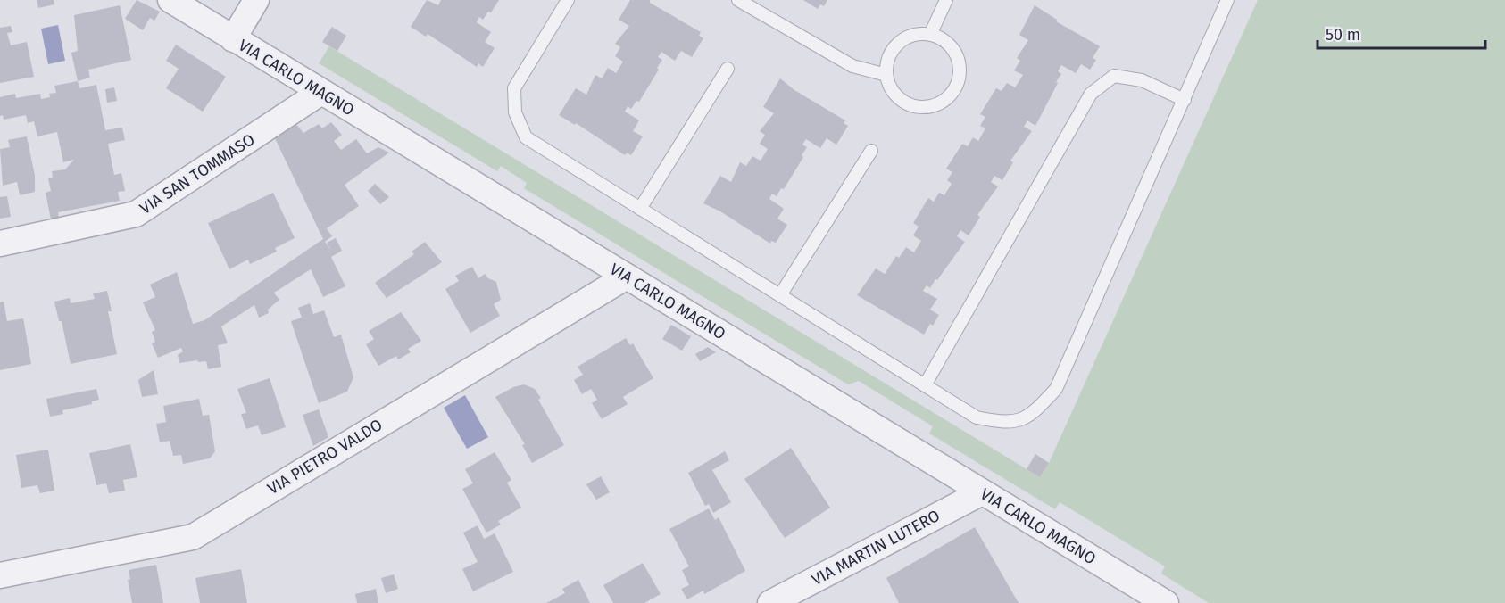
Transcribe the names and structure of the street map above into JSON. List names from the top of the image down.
{
  "streets": {
    "street": [
      "VIA CARLO MAGNO",
      "VIA SAN TOMMASO",
      "VIA PIETRO VALDO",
      "VIA MARTIN LUTERO"
    ]
  },
  "crossings": [
    ["VIA CARLO MAGNO", "VIA SAN TOMMASO"],
    ["VIA CARLO MAGNO", "VIA PIETRO VALDO"],
    ["VIA CARLO MAGNO", "VIA MARTIN LUTERO"]
  ],
  "scale_bar": "50 m"
}
